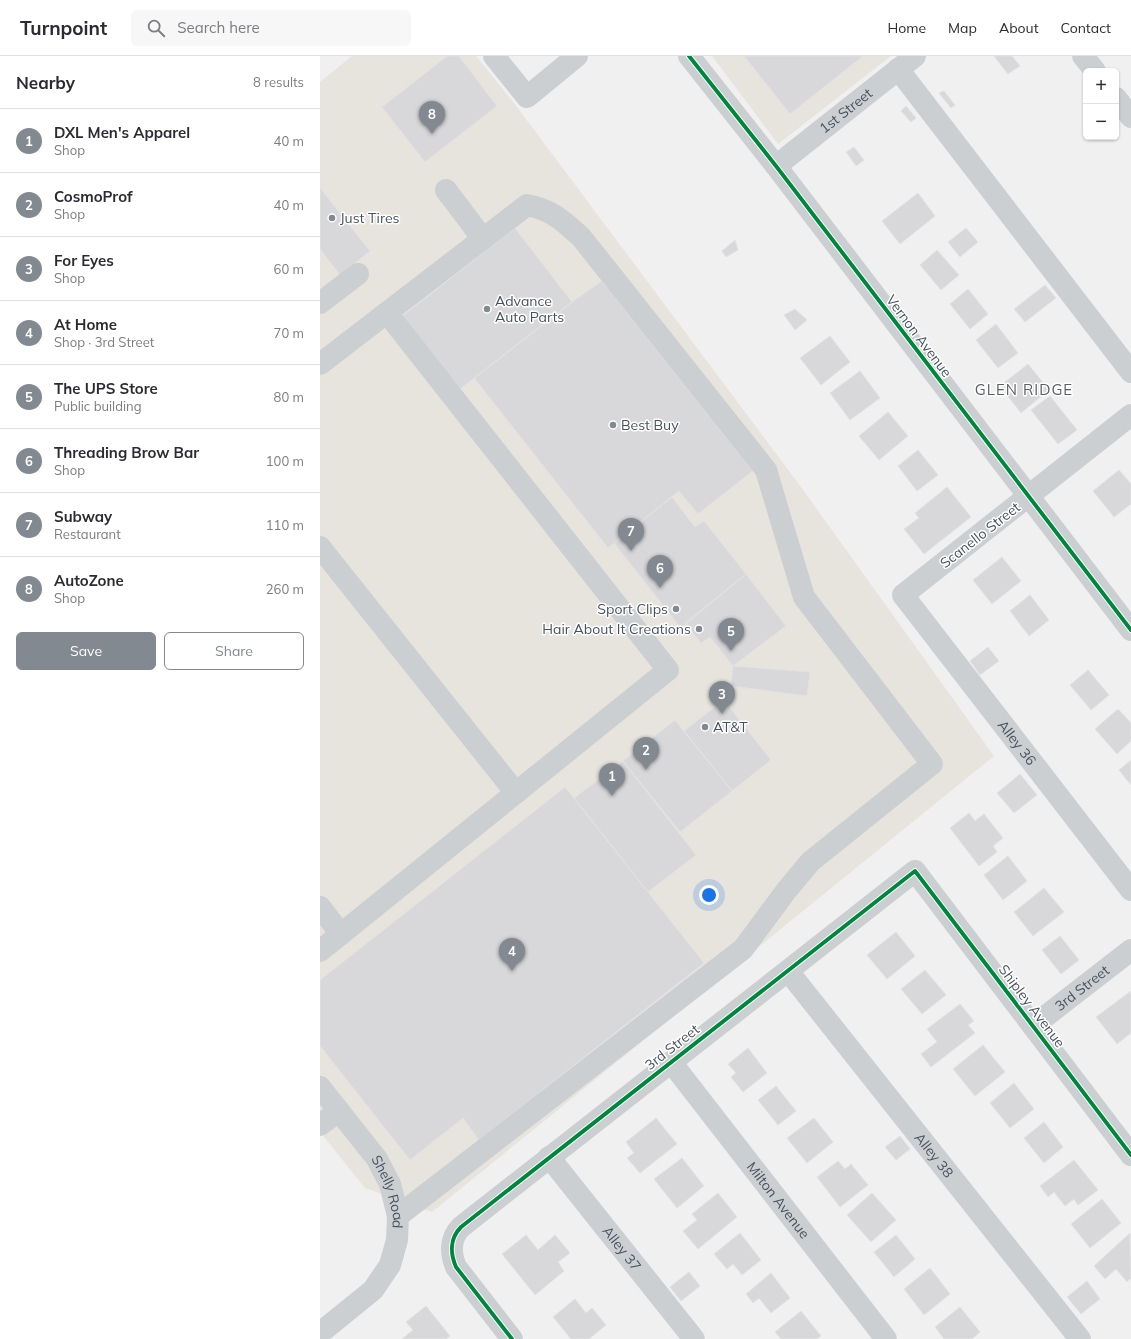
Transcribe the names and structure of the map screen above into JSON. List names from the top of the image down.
{
  "streets": {
    "street": [
      "1st Street",
      "Vernon Avenue",
      "Scanello Street",
      "Alley 36",
      "3rd Street",
      "Shipley Avenue",
      "Alley 38",
      "Shelly Road",
      "Milton Avenue",
      "Alley 37"
    ]
  },
  "crossings": [
    ["1st Street", "Vernon Avenue"],
    ["Vernon Avenue", "Scanello Street"],
    ["Scanello Street", "Alley 36"],
    ["3rd Street", "Shipley Avenue"],
    ["3rd Street", "Alley 38"],
    ["3rd Street", "Milton Avenue"],
    ["3rd Street", "Alley 37"]
  ],
  "districts": ["GLEN RIDGE"],
  "places": [
    "Just Tires",
    "Advance Auto Parts",
    "Best Buy",
    "Sport Clips",
    "Hair About It Creations",
    "AT&T"
  ],
  "page": {
    "header": "Turnpoint",
    "search": "Search here",
    "nav": [
      "Home",
      "Map",
      "About",
      "Contact"
    ],
    "heading": ["Nearby", "8 results"],
    "map_buttons": ["+", "−"],
    "pins": [
      "8",
      "7",
      "6",
      "5",
      "3",
      "2",
      "1",
      "4"
    ],
    "list": [
      {
        "mark": "1",
        "name": "DXL Men's Apparel",
        "note": "Shop",
        "value": "40 m"
      },
      {
        "mark": "2",
        "name": "CosmoProf",
        "note": "Shop",
        "value": "40 m"
      },
      {
        "mark": "3",
        "name": "For Eyes",
        "note": "Shop",
        "value": "60 m"
      },
      {
        "mark": "4",
        "name": "At Home",
        "note": "Shop · 3rd Street",
        "value": "70 m"
      },
      {
        "mark": "5",
        "name": "The UPS Store",
        "note": "Public building",
        "value": "80 m"
      },
      {
        "mark": "6",
        "name": "Threading Brow Bar",
        "note": "Shop",
        "value": "100 m"
      },
      {
        "mark": "7",
        "name": "Subway",
        "note": "Restaurant",
        "value": "110 m"
      },
      {
        "mark": "8",
        "name": "AutoZone",
        "note": "Shop",
        "value": "260 m"
      }
    ],
    "buttons": ["Save", "Share"]
  }
}
